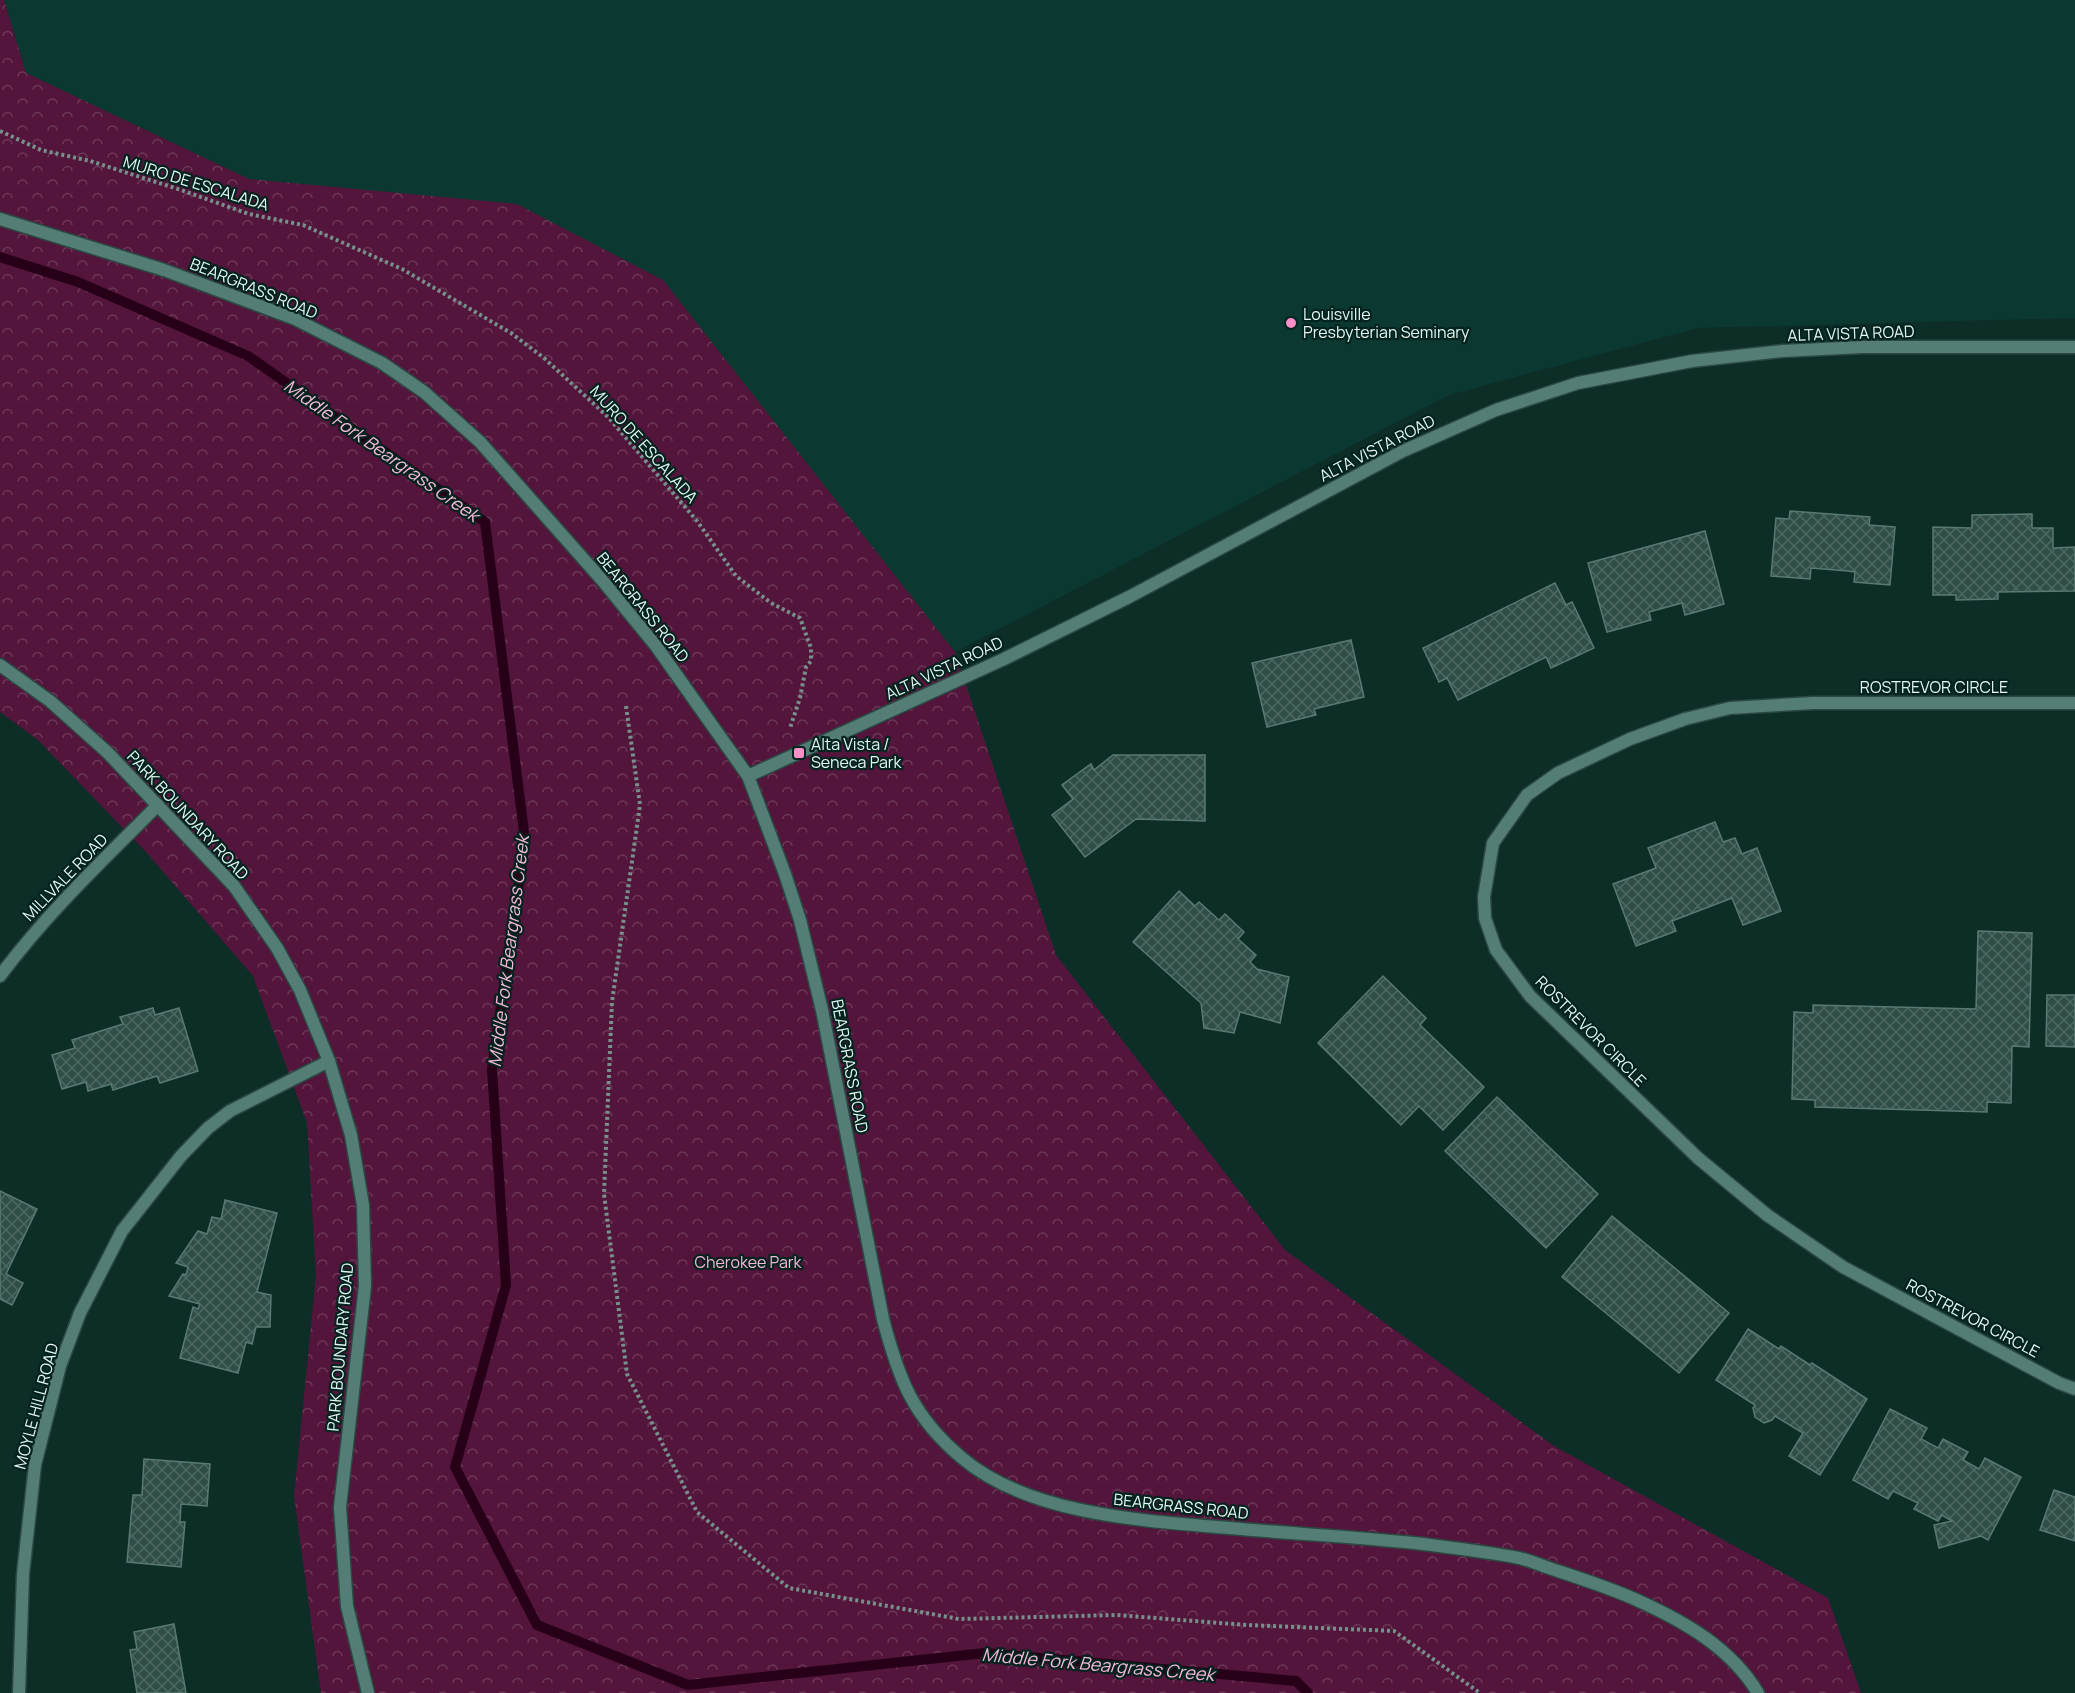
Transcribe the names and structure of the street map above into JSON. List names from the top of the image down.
{
  "streets": {
    "street": [
      "BEARGRASS ROAD",
      "ALTA VISTA ROAD",
      "ROSTREVOR CIRCLE",
      "PARK BOUNDARY ROAD",
      "MILLVALE ROAD",
      "MOYLE HILL ROAD"
    ],
    "path": ["MURO DE ESCALADA"]
  },
  "crossings": [
    ["BEARGRASS ROAD", "ALTA VISTA ROAD"],
    ["PARK BOUNDARY ROAD", "MILLVALE ROAD"],
    ["PARK BOUNDARY ROAD", "MOYLE HILL ROAD"]
  ],
  "water": ["Middle Fork Beargrass Creek"],
  "parks": ["Cherokee Park"],
  "places": {
    "other": ["Louisville Presbyterian Seminary"],
    "transit": ["Alta Vista / Seneca Park"]
  }
}
